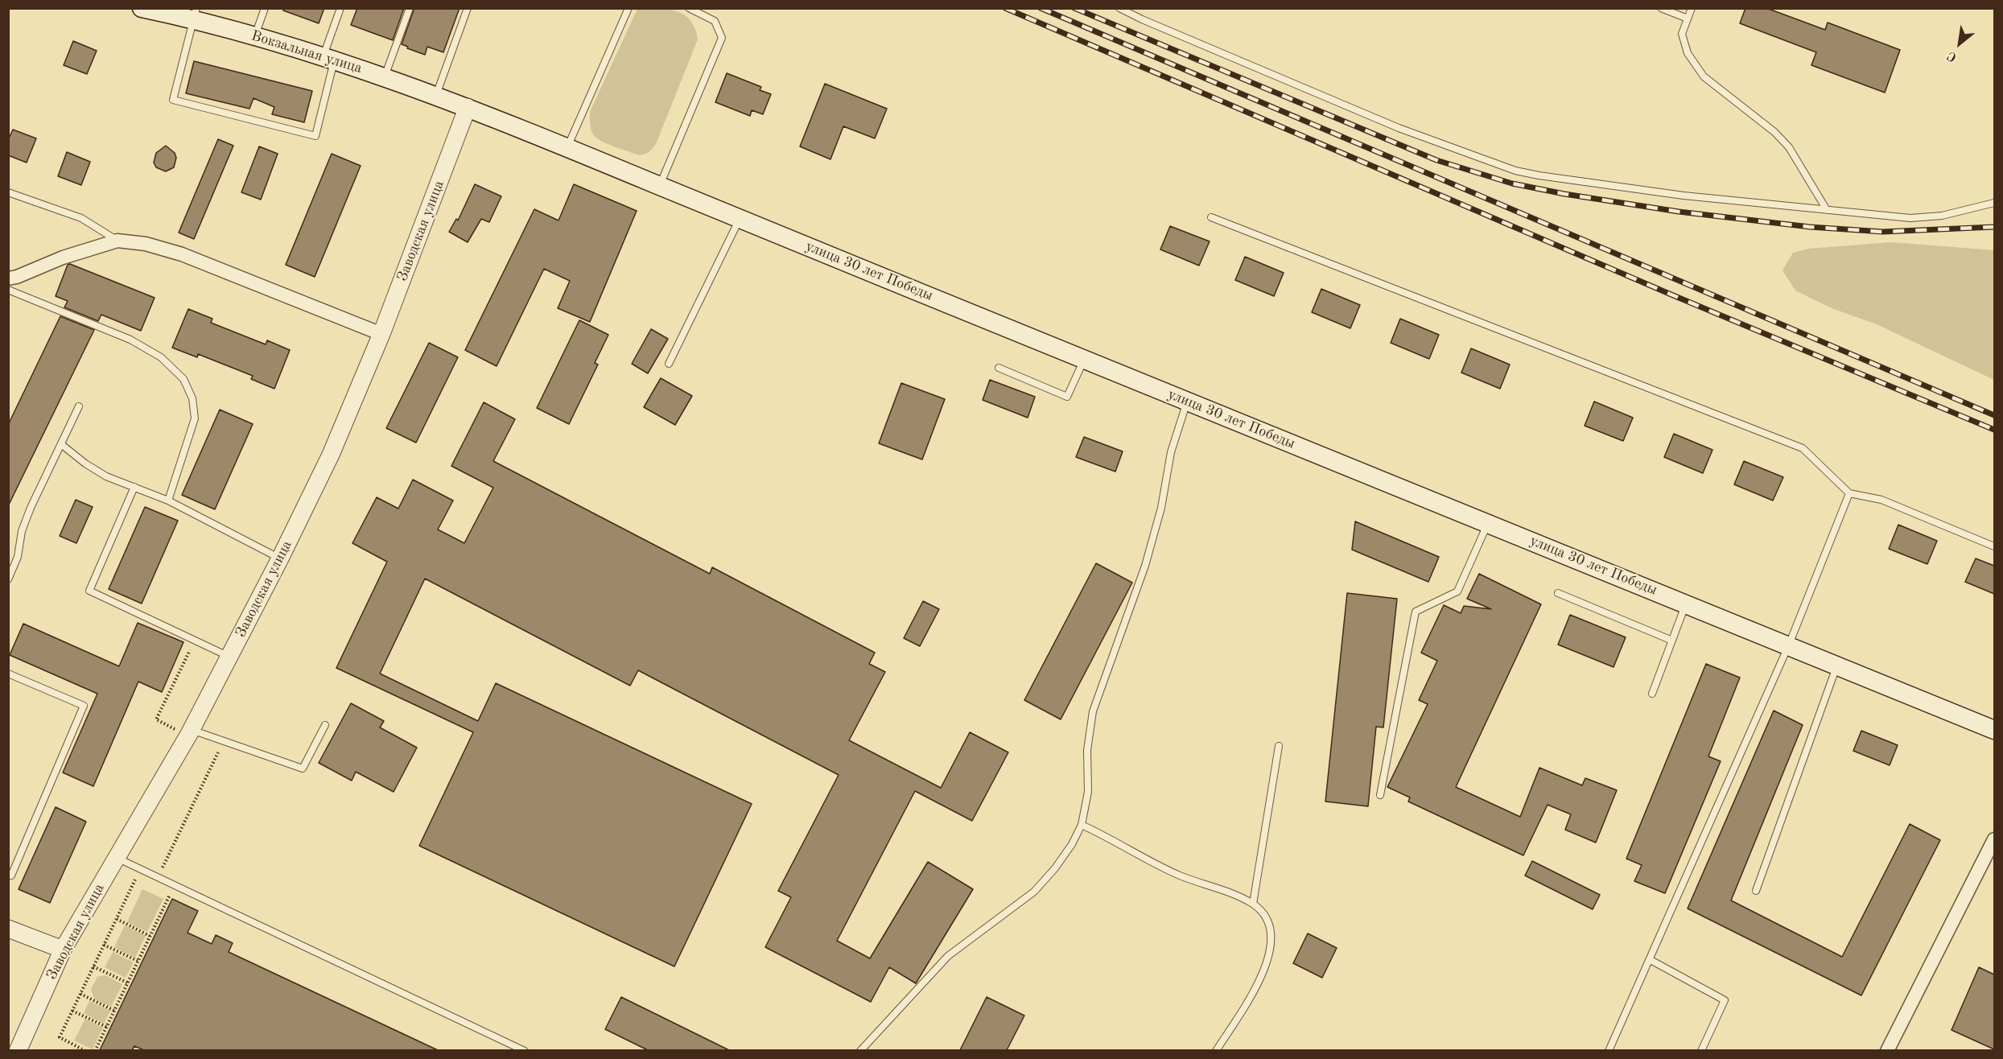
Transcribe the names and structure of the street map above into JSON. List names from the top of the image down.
{
  "streets": {
    "main road": ["Вокзальная улица", "улица 30 лет Победы"],
    "street": ["Заводская улица"]
  },
  "crossings": [
    ["Вокзальная улица", "Заводская улица"],
    ["Вокзальная улица", "улица 30 лет Победы"],
    ["Заводская улица", "улица 30 лет Победы"]
  ],
  "north": "bottom left"
}
